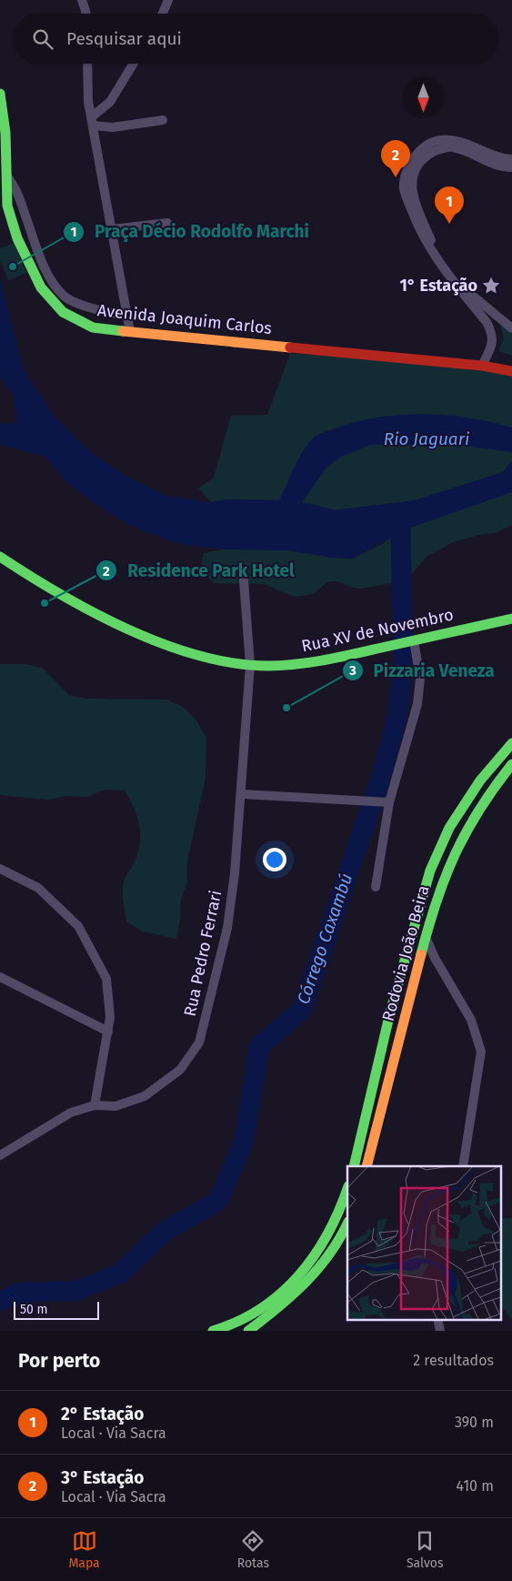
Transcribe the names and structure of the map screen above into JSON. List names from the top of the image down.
{
  "streets": {
    "main road": ["Avenida Joaquim Carlos", "Rua XV de Novembro", "Rodovia João Beira"],
    "street": ["Rua Pedro Ferrari"]
  },
  "crossings": [
    ["Rua XV de Novembro", "Rua Pedro Ferrari"]
  ],
  "water": ["Rio Jaguari", "Córrego Caxambú"],
  "places": {
    "other": ["Praça Décio Rodolfo Marchi", "Residence Park Hotel", "Pizzaria Veneza"],
    "place": ["1° Estação"]
  },
  "scale_bar": "50 m",
  "north": "bottom",
  "page": {
    "search": "Pesquisar aqui",
    "pins": ["2", "1"],
    "scale": "50 m",
    "heading": ["Por perto", "2 resultados"],
    "list": [
      {
        "mark": "1",
        "name": "2° Estação",
        "note": "Local · Via Sacra",
        "value": "390 m"
      },
      {
        "mark": "2",
        "name": "3° Estação",
        "note": "Local · Via Sacra",
        "value": "410 m"
      }
    ],
    "nav": ["Mapa", "Rotas", "Salvos"]
  }
}
